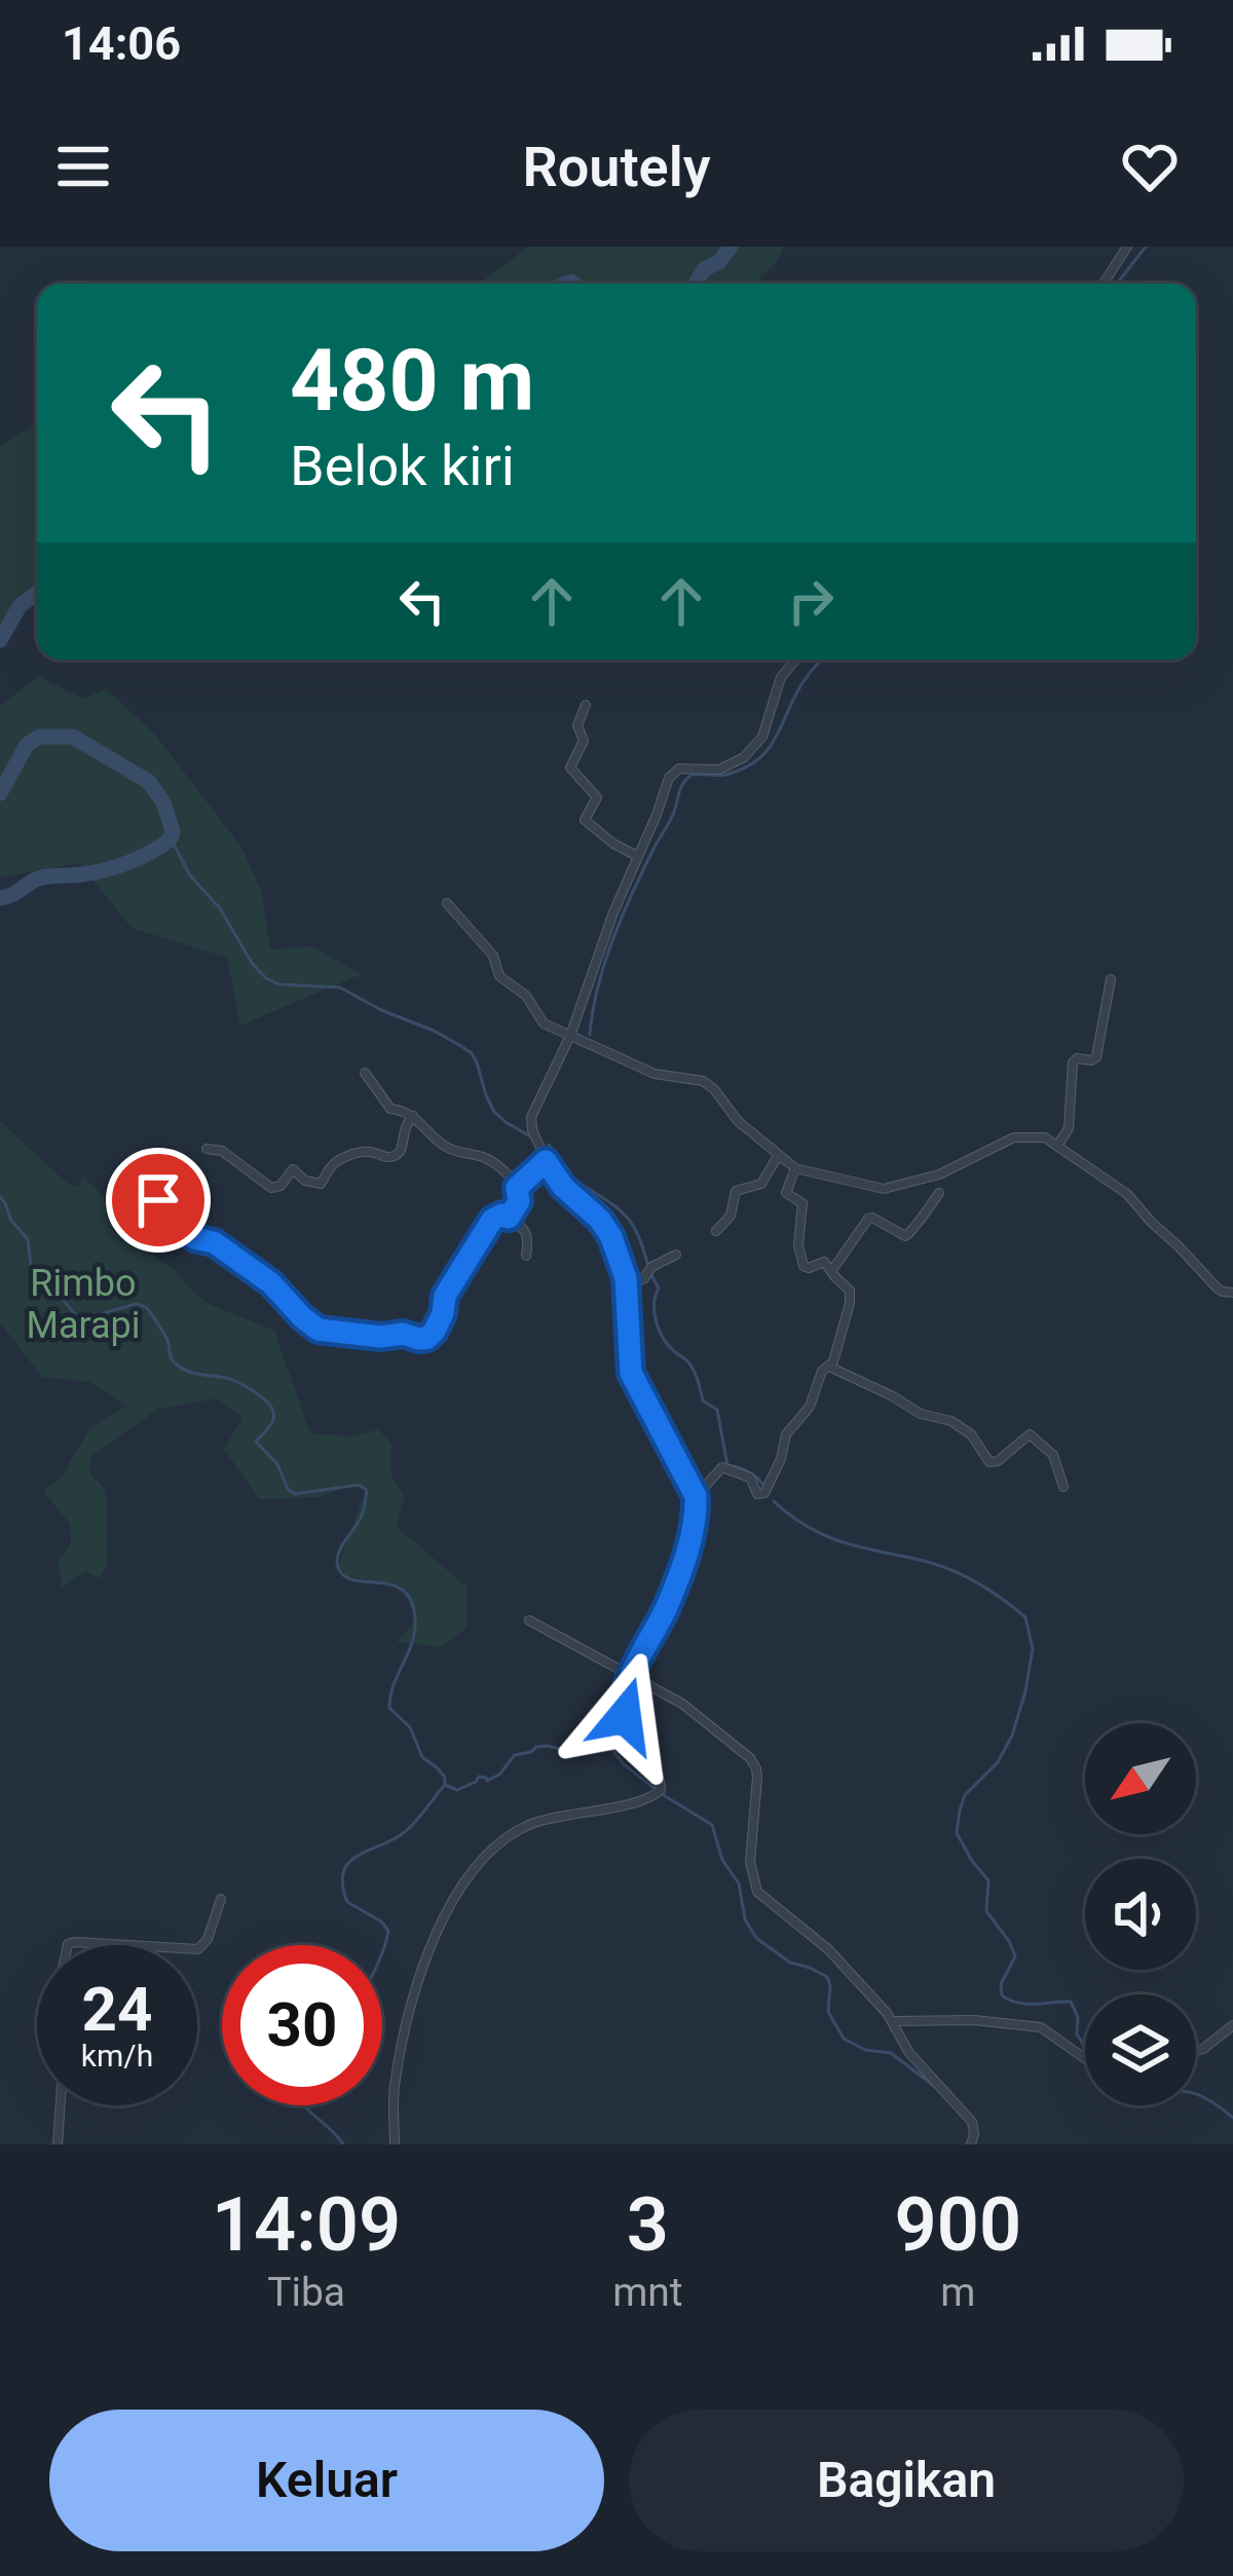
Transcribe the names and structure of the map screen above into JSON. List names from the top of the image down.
{
  "parks": ["Rimbo Marapi"],
  "north": "bottom left",
  "page": {
    "status": "14:06",
    "header": "Routely",
    "turn": ["480 m", "Belok kiri"],
    "speed": "24 km/h",
    "limit": "30",
    "eta": [
      "14:09",
      "Tiba",
      "3",
      "mnt",
      "900",
      "m"
    ],
    "buttons": ["Keluar", "Bagikan"]
  }
}
